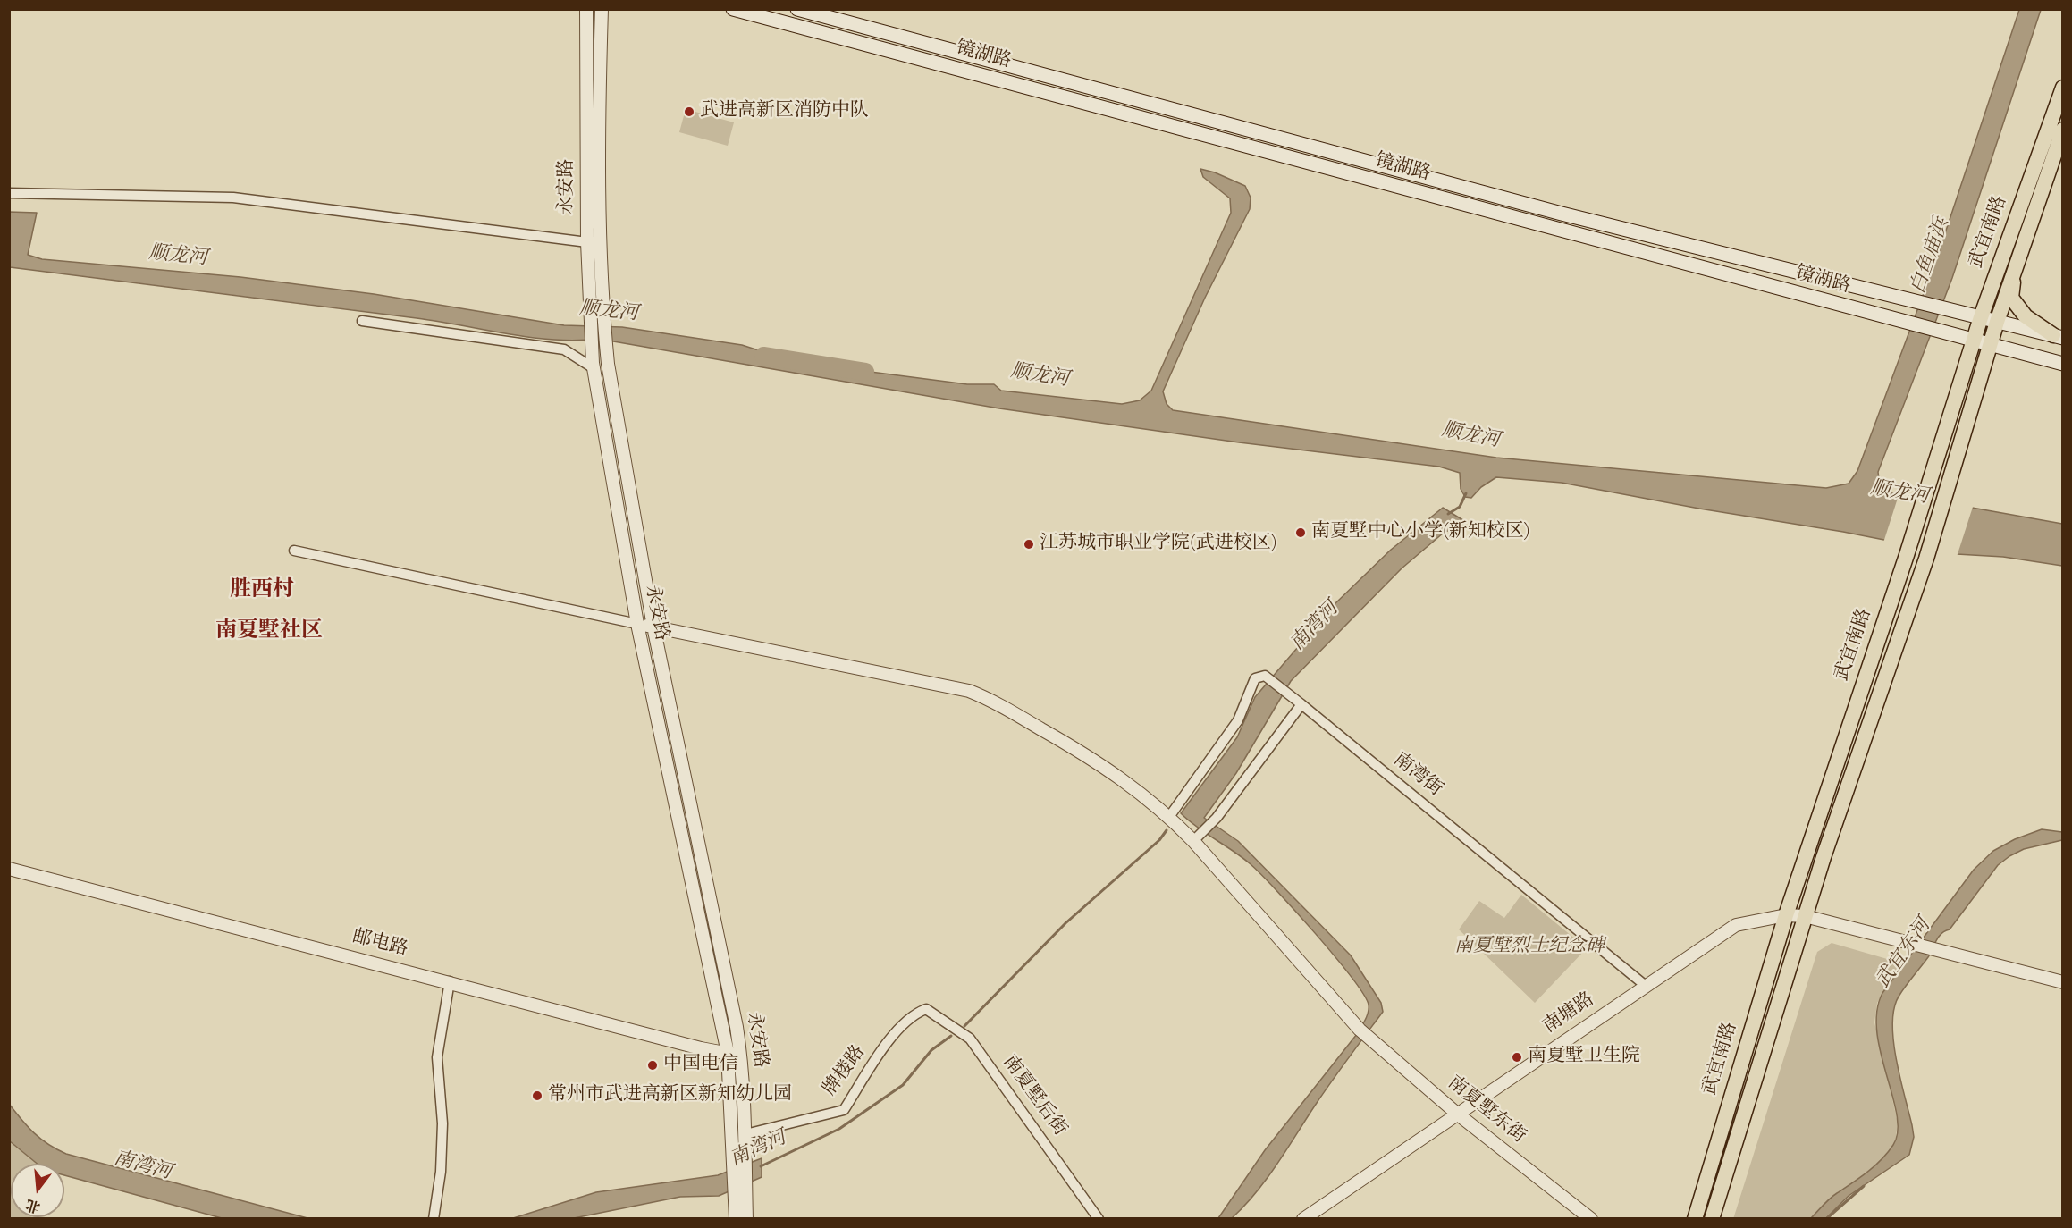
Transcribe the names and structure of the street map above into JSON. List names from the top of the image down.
{
  "streets": {
    "main road": ["镜湖路", "武宜南路"],
    "street": [
      "永安路",
      "南湾街",
      "邮电路",
      "南塘路",
      "牌楼路",
      "南夏墅后街",
      "南夏墅东街"
    ]
  },
  "crossings": [
    ["镜湖路", "武宜南路"],
    ["永安路", "邮电路"],
    ["永安路", "牌楼路"],
    ["永安路", "南夏墅东街"],
    ["武宜南路", "南塘路"],
    ["南湾街", "南塘路"],
    ["南湾街", "南夏墅东街"],
    ["南塘路", "南夏墅东街"],
    ["牌楼路", "南夏墅后街"]
  ],
  "districts": ["胜西村", "南夏墅社区"],
  "water": [
    "白鱼庙浜",
    "顺龙河",
    "南湾河",
    "武宜东河"
  ],
  "parks": ["南夏墅烈士纪念碑"],
  "places": [
    "武进高新区消防中队",
    "南夏墅中心小学(新知校区)",
    "江苏城市职业学院(武进校区)",
    "南夏墅卫生院",
    "中国电信",
    "常州市武进高新区新知幼儿园"
  ],
  "north": "bottom"
}
